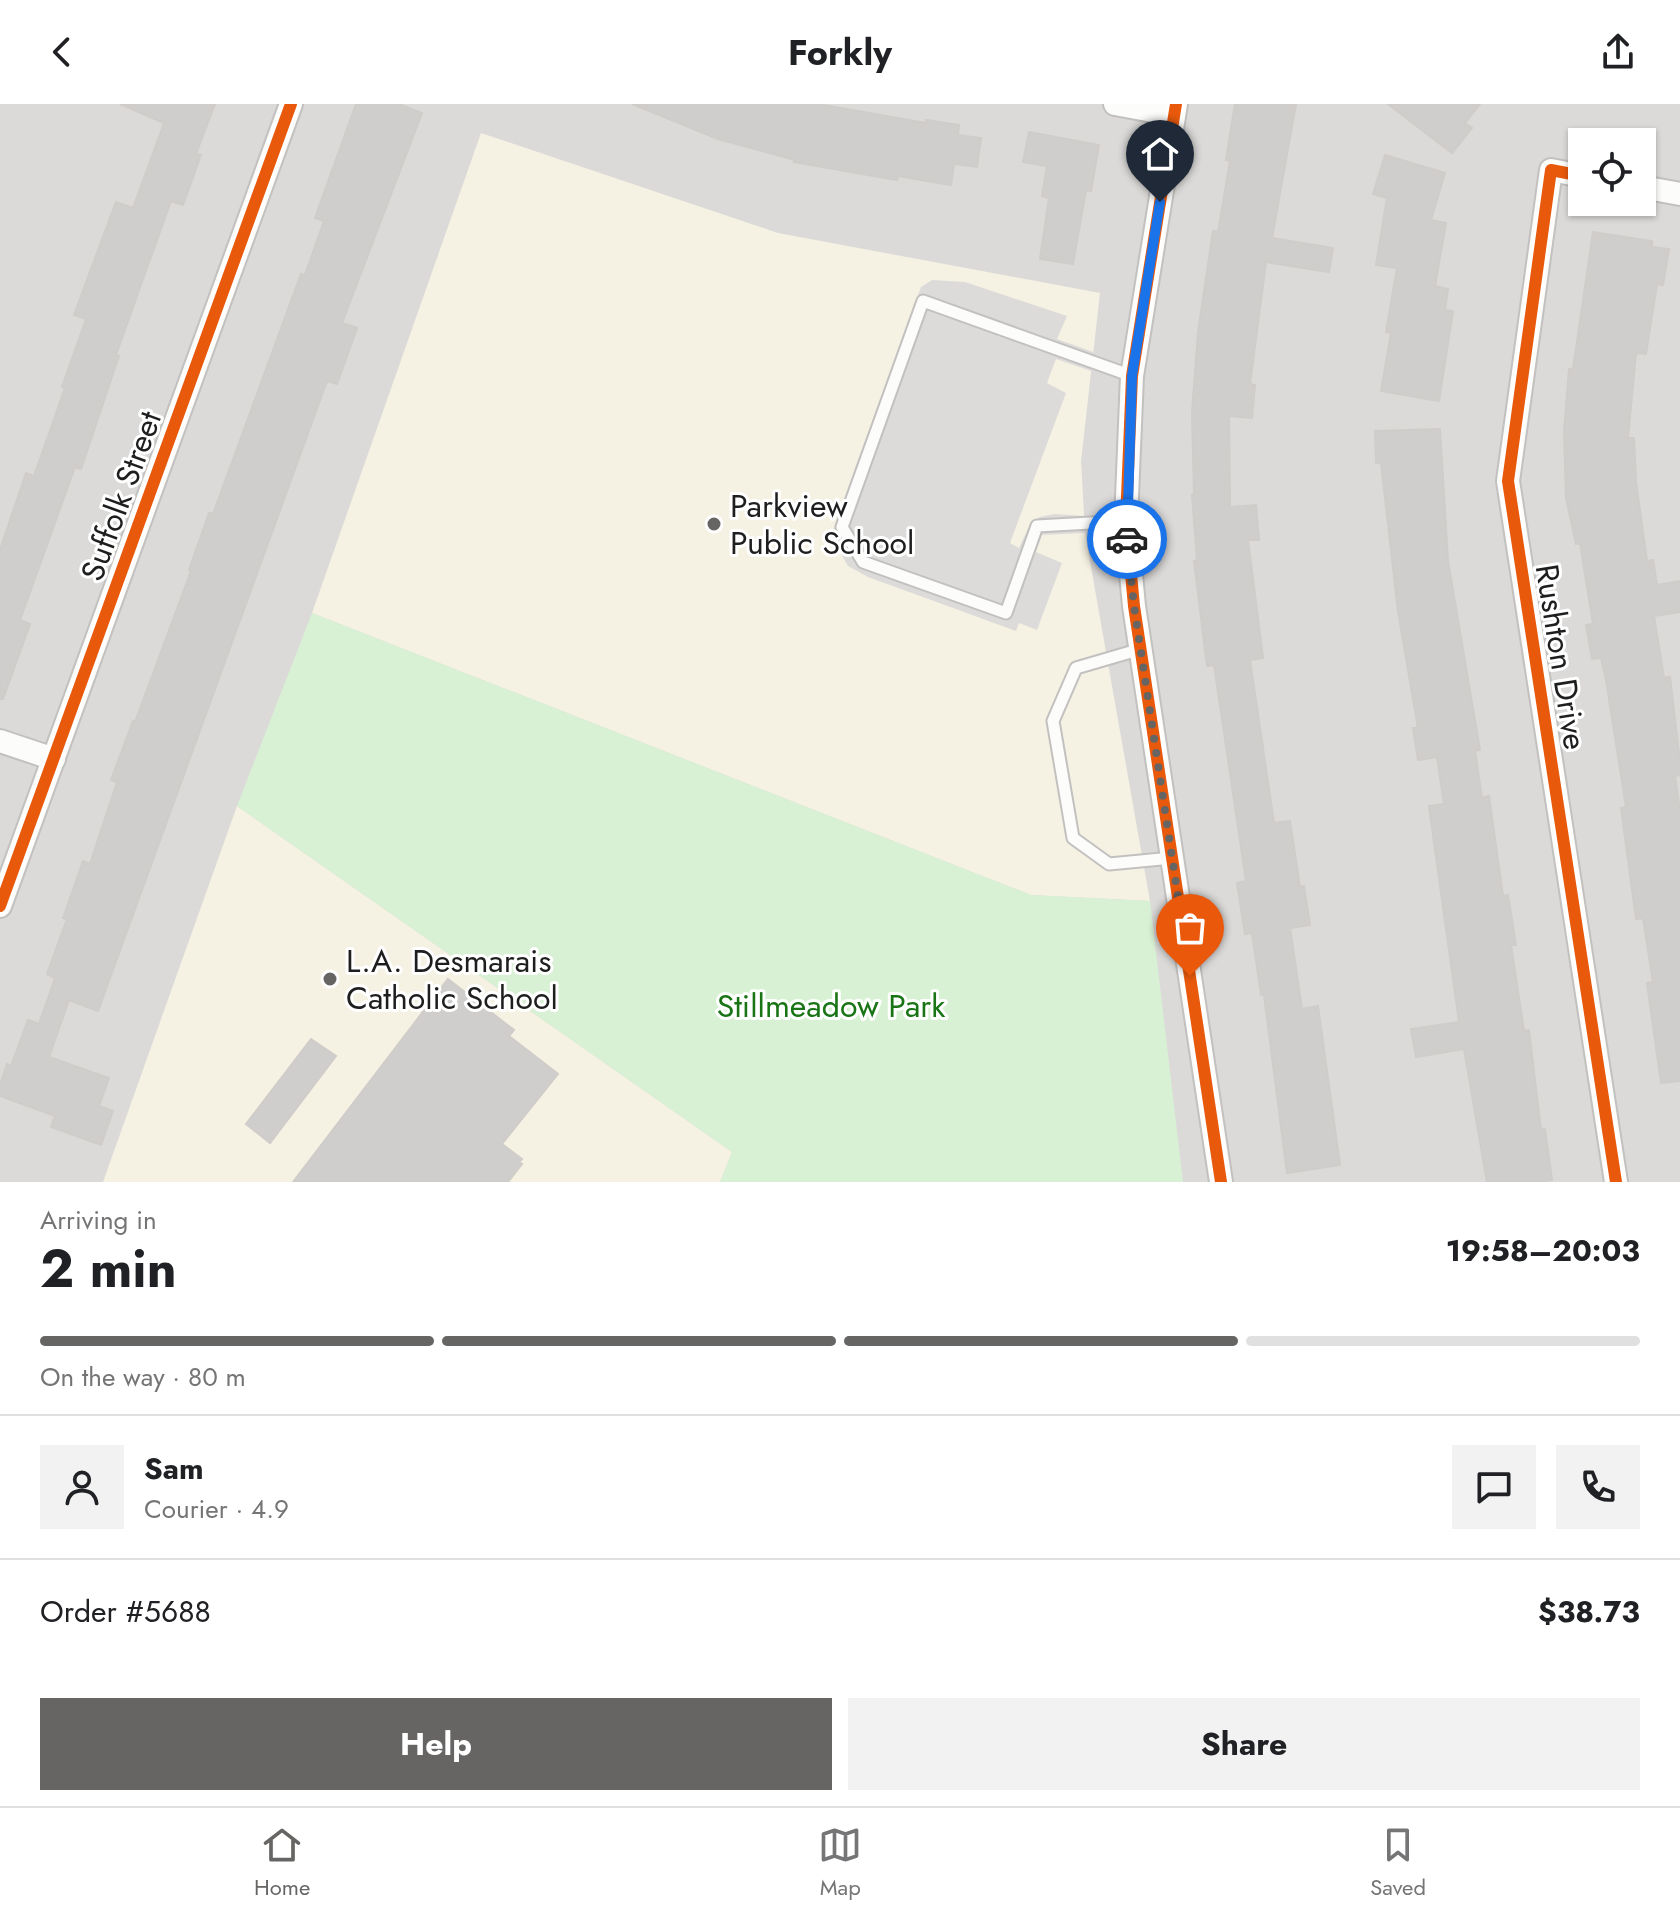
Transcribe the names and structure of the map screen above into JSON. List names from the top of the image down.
{
  "streets": {
    "street": ["Suffolk Street", "Rushton Drive"]
  },
  "parks": ["Stillmeadow Park"],
  "places": ["Parkview Public School", "L.A. Desmarais Catholic School"],
  "page": {
    "header": "Forkly",
    "heading": ["2 min", "Arriving in", "19:58–20:03"],
    "panel": [
      "Sam",
      "Courier · 4.9",
      "Order #5688",
      "$38.73"
    ],
    "bar": "On the way · 80 m",
    "buttons": ["Help", "Share"],
    "tabs": ["Home", "Map", "Saved"]
  }
}
